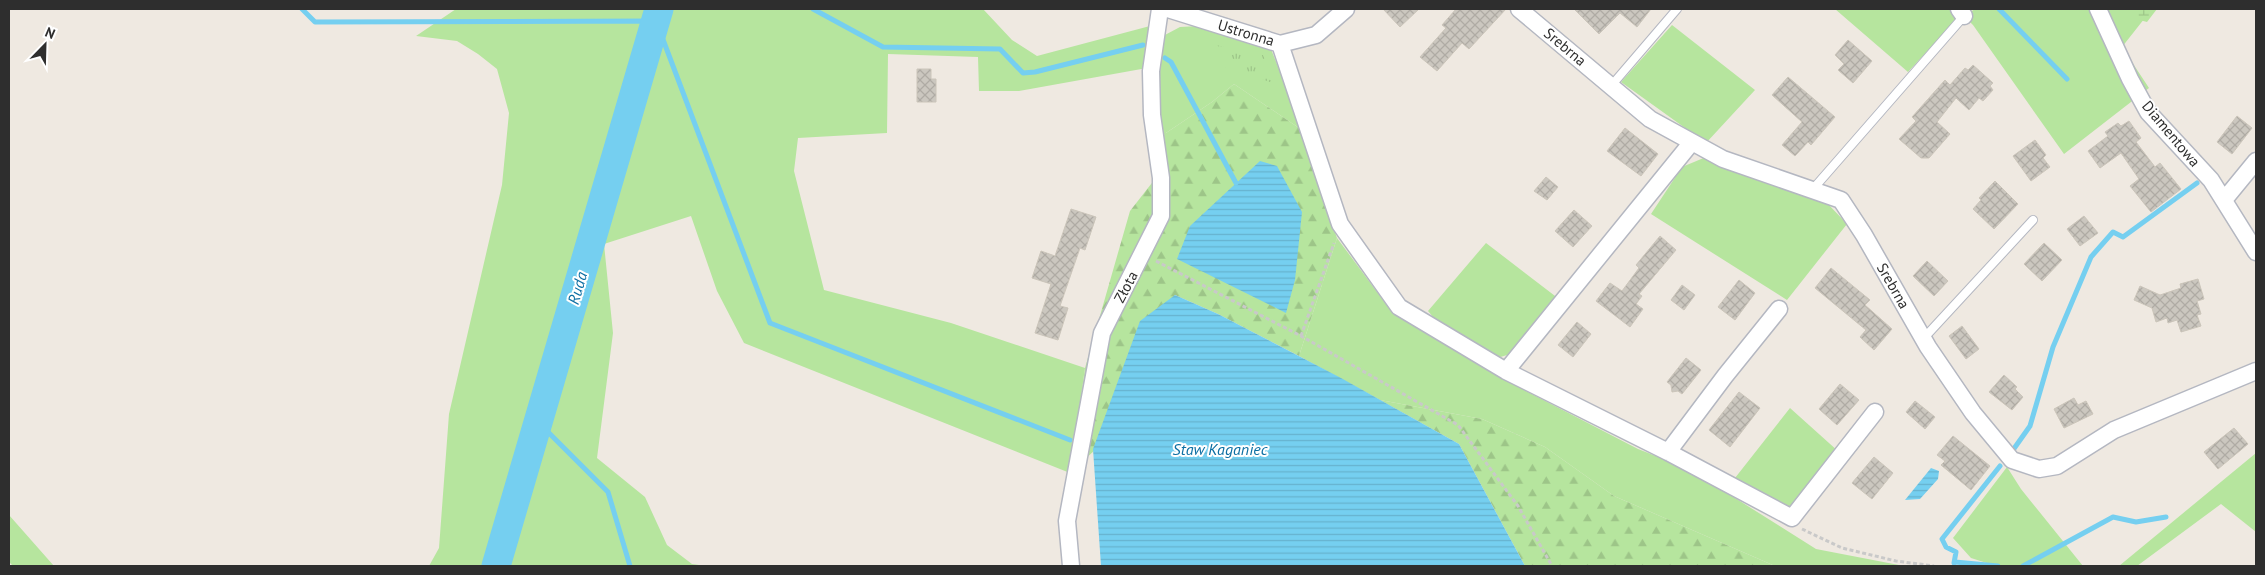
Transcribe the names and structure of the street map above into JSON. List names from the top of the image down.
{
  "streets": {
    "street": [
      "Ustronna",
      "Srebrna",
      "Diamentowa",
      "Złota"
    ]
  },
  "water": ["Ruda", "Staw Kaganiec"],
  "north": "top right"
}
